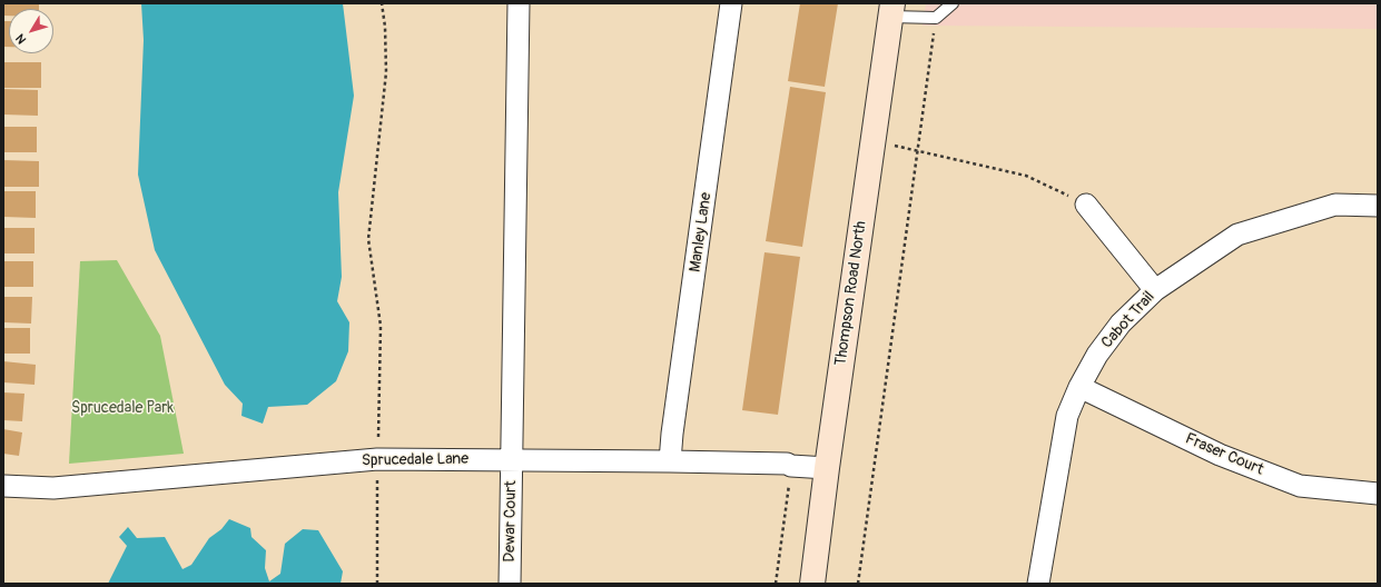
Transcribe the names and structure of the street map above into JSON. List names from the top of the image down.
{
  "streets": {
    "main road": ["Thompson Road North"],
    "street": [
      "Manley Lane",
      "Cabot Trail",
      "Fraser Court",
      "Sprucedale Lane",
      "Dewar Court"
    ]
  },
  "crossings": [
    ["Manley Lane", "Sprucedale Lane"],
    ["Thompson Road North", "Sprucedale Lane"],
    ["Cabot Trail", "Fraser Court"],
    ["Sprucedale Lane", "Dewar Court"]
  ],
  "parks": ["Sprucedale Park"],
  "north": "bottom left"
}
